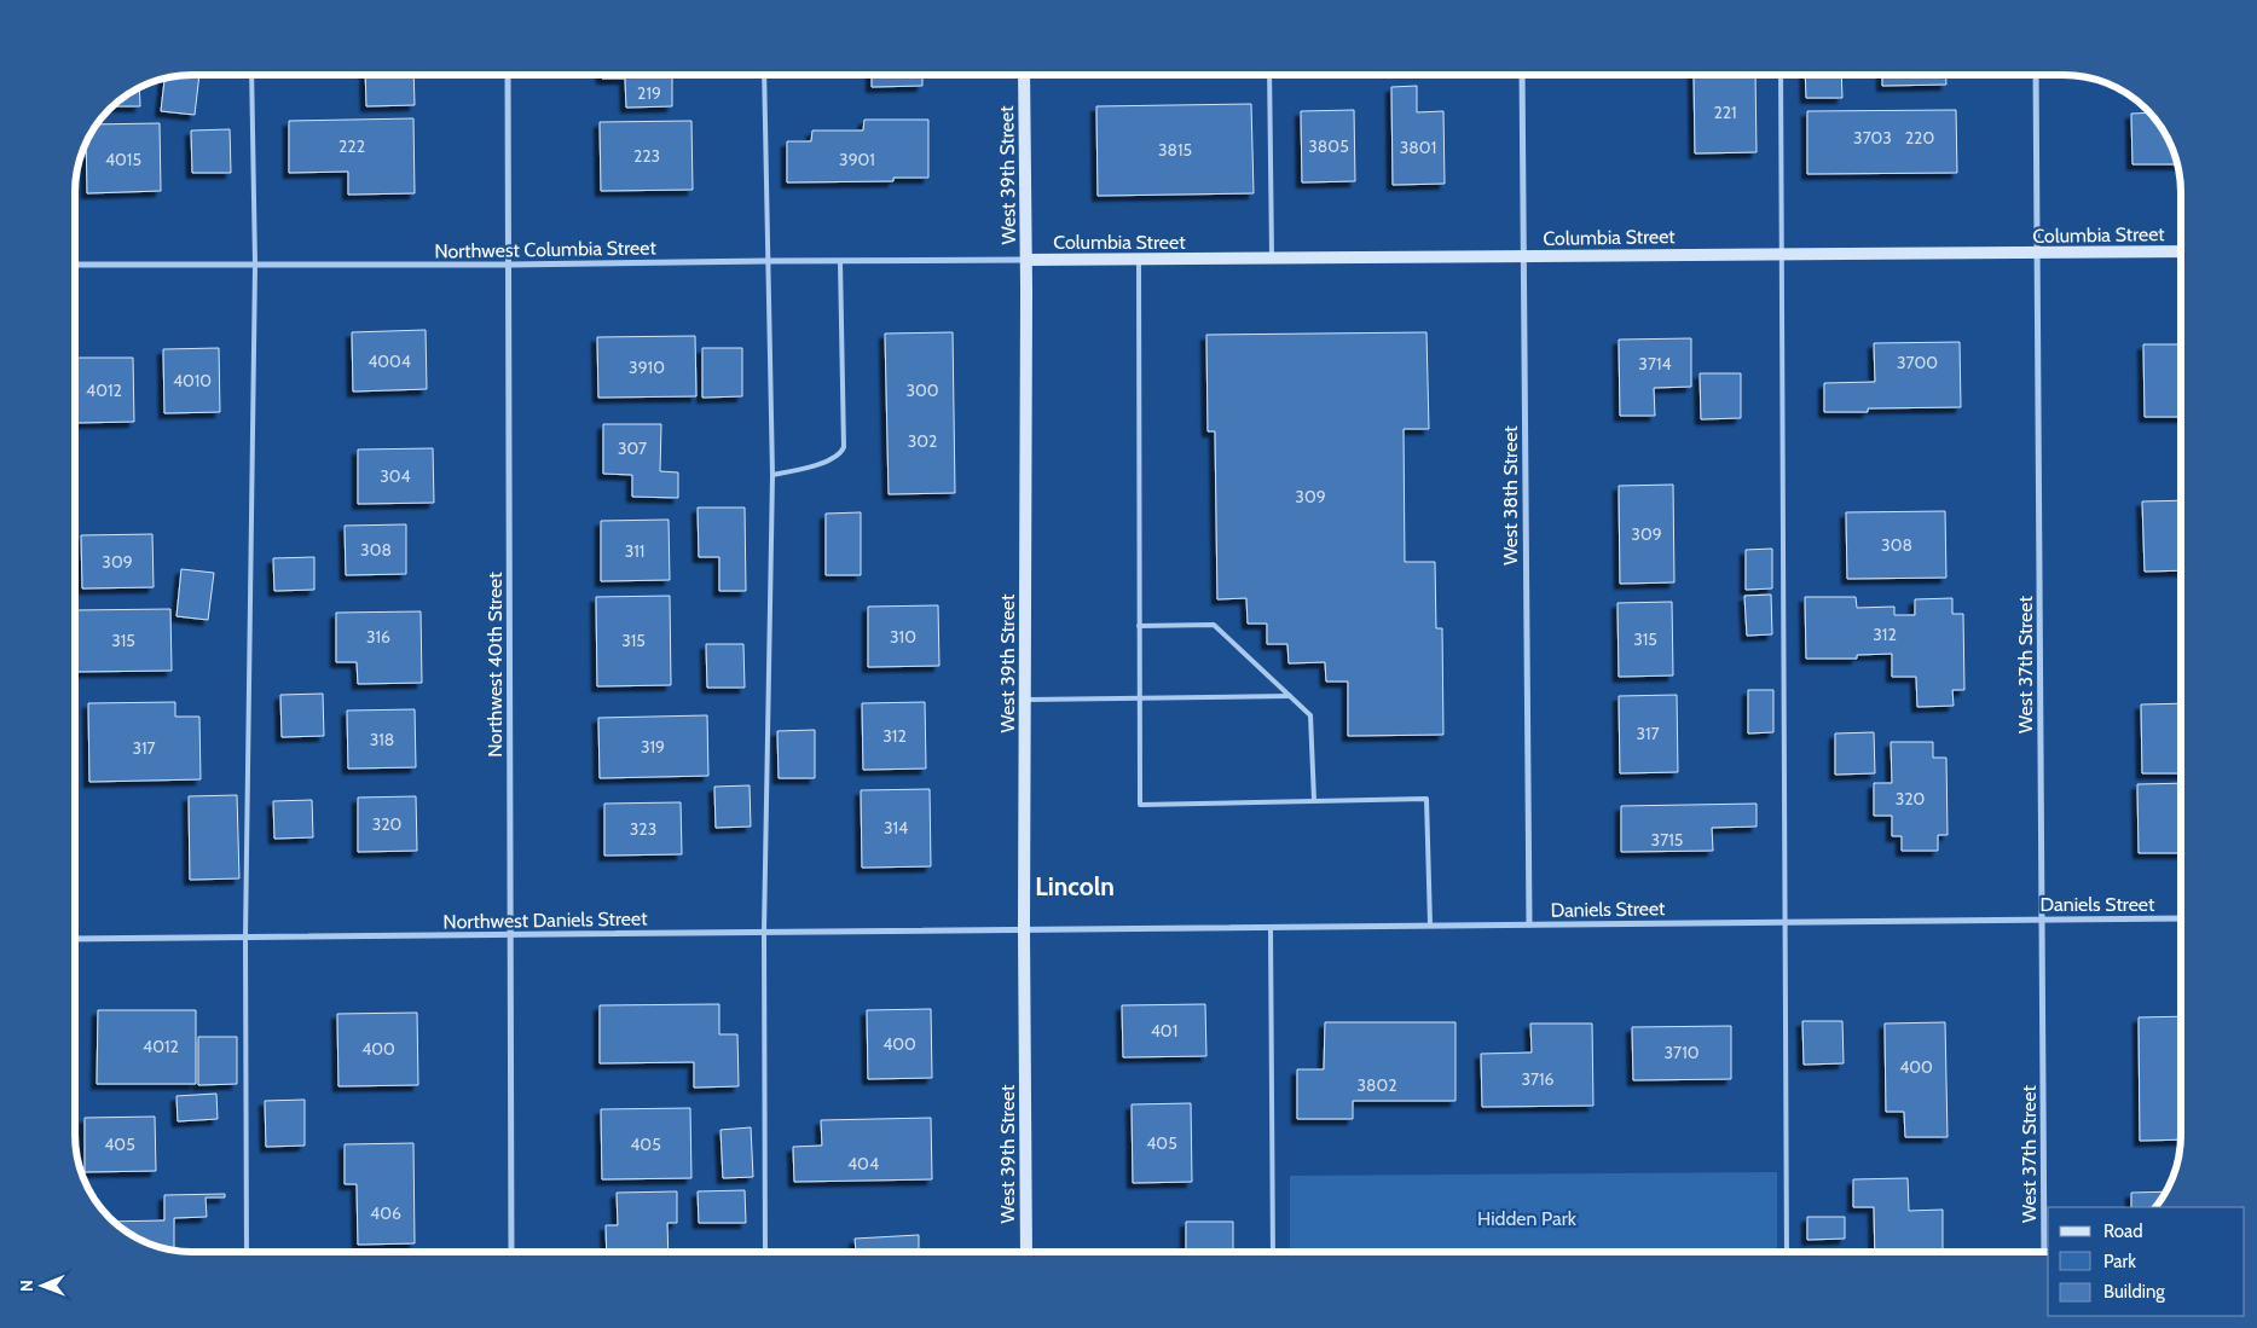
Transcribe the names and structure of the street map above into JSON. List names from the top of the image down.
{
  "streets": {
    "street": [
      "West 39th Street",
      "Columbia Street",
      "Northwest Columbia Street",
      "West 38th Street",
      "Northwest 40th Street",
      "West 37th Street",
      "Daniels Street",
      "Northwest Daniels Street"
    ]
  },
  "crossings": [
    ["West 39th Street", "Columbia Street"],
    ["West 39th Street", "Northwest Columbia Street"],
    ["West 39th Street", "Daniels Street"],
    ["West 39th Street", "Northwest Daniels Street"],
    ["Columbia Street", "Northwest Columbia Street"],
    ["Columbia Street", "West 38th Street"],
    ["Columbia Street", "West 37th Street"],
    ["Northwest Columbia Street", "Northwest 40th Street"],
    ["West 38th Street", "Daniels Street"],
    ["Northwest 40th Street", "Northwest Daniels Street"],
    ["West 37th Street", "Daniels Street"],
    ["Daniels Street", "Northwest Daniels Street"]
  ],
  "districts": ["Lincoln"],
  "parks": ["Hidden Park"],
  "house_numbers": [
    "219",
    "221",
    "3703",
    "220",
    "222",
    "3805",
    "3801",
    "3815",
    "223",
    "4015",
    "3901",
    "4004",
    "3700",
    "3714",
    "3910",
    "4010",
    "4012",
    "300",
    "302",
    "307",
    "304",
    "309",
    "309",
    "308",
    "308",
    "311",
    "309",
    "312",
    "316",
    "310",
    "315",
    "315",
    "315",
    "317",
    "312",
    "318",
    "319",
    "317",
    "320",
    "320",
    "314",
    "323",
    "3715",
    "401",
    "400",
    "4012",
    "400",
    "3710",
    "400",
    "3716",
    "3802",
    "405",
    "405",
    "405",
    "404",
    "406"
  ],
  "legend": ["Road", "Park", "Building"],
  "north": "left"
}
